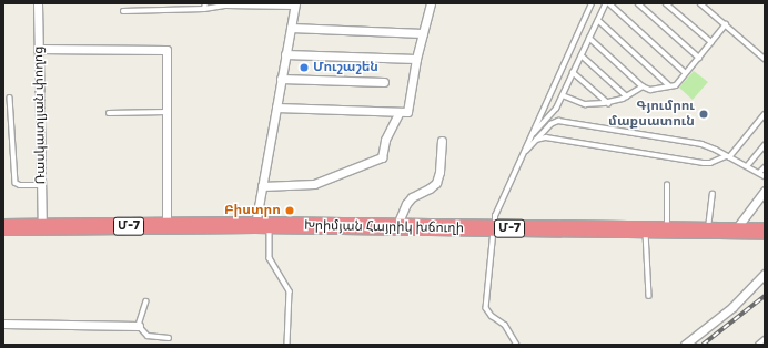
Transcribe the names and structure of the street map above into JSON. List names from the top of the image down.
{
  "streets": {
    "highway": ["Մ-7", "Խրիմյան Հայրիկ խճուղի"],
    "street": ["Ռասկատլյան փողոց"]
  },
  "crossings": [
    ["Ռասկատլյան փողոց", "Խրիմյան Հայրիկ խճուղի"]
  ],
  "places": ["Մուշաշեն", "Գյումրու մաքսատուն", "Բիստրո"]
}
